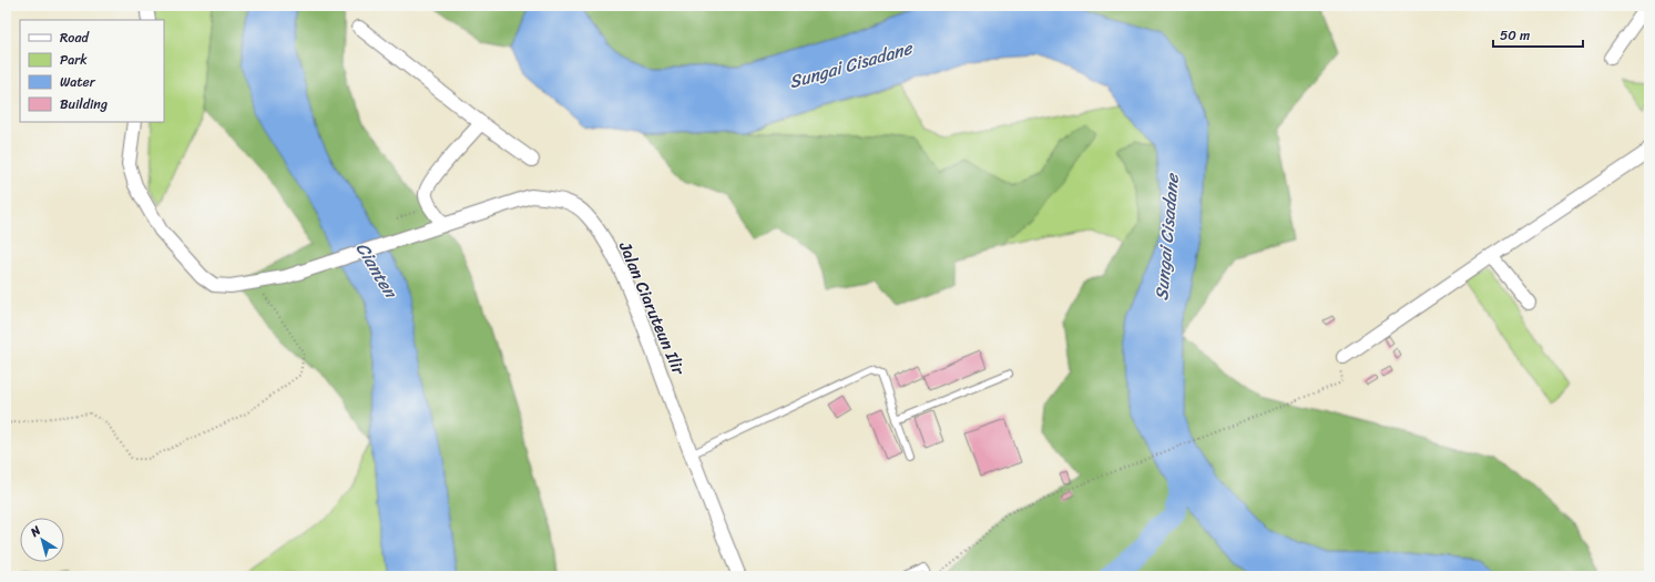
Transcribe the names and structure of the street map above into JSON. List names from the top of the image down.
{
  "streets": {
    "street": ["Jalan Ciaruteun Ilir"]
  },
  "water": ["Sungai Cisadane", "Cianten"],
  "legend": [
    "Road",
    "Park",
    "Water",
    "Building"
  ],
  "scale_bar": "50 m",
  "north": "top left"
}
